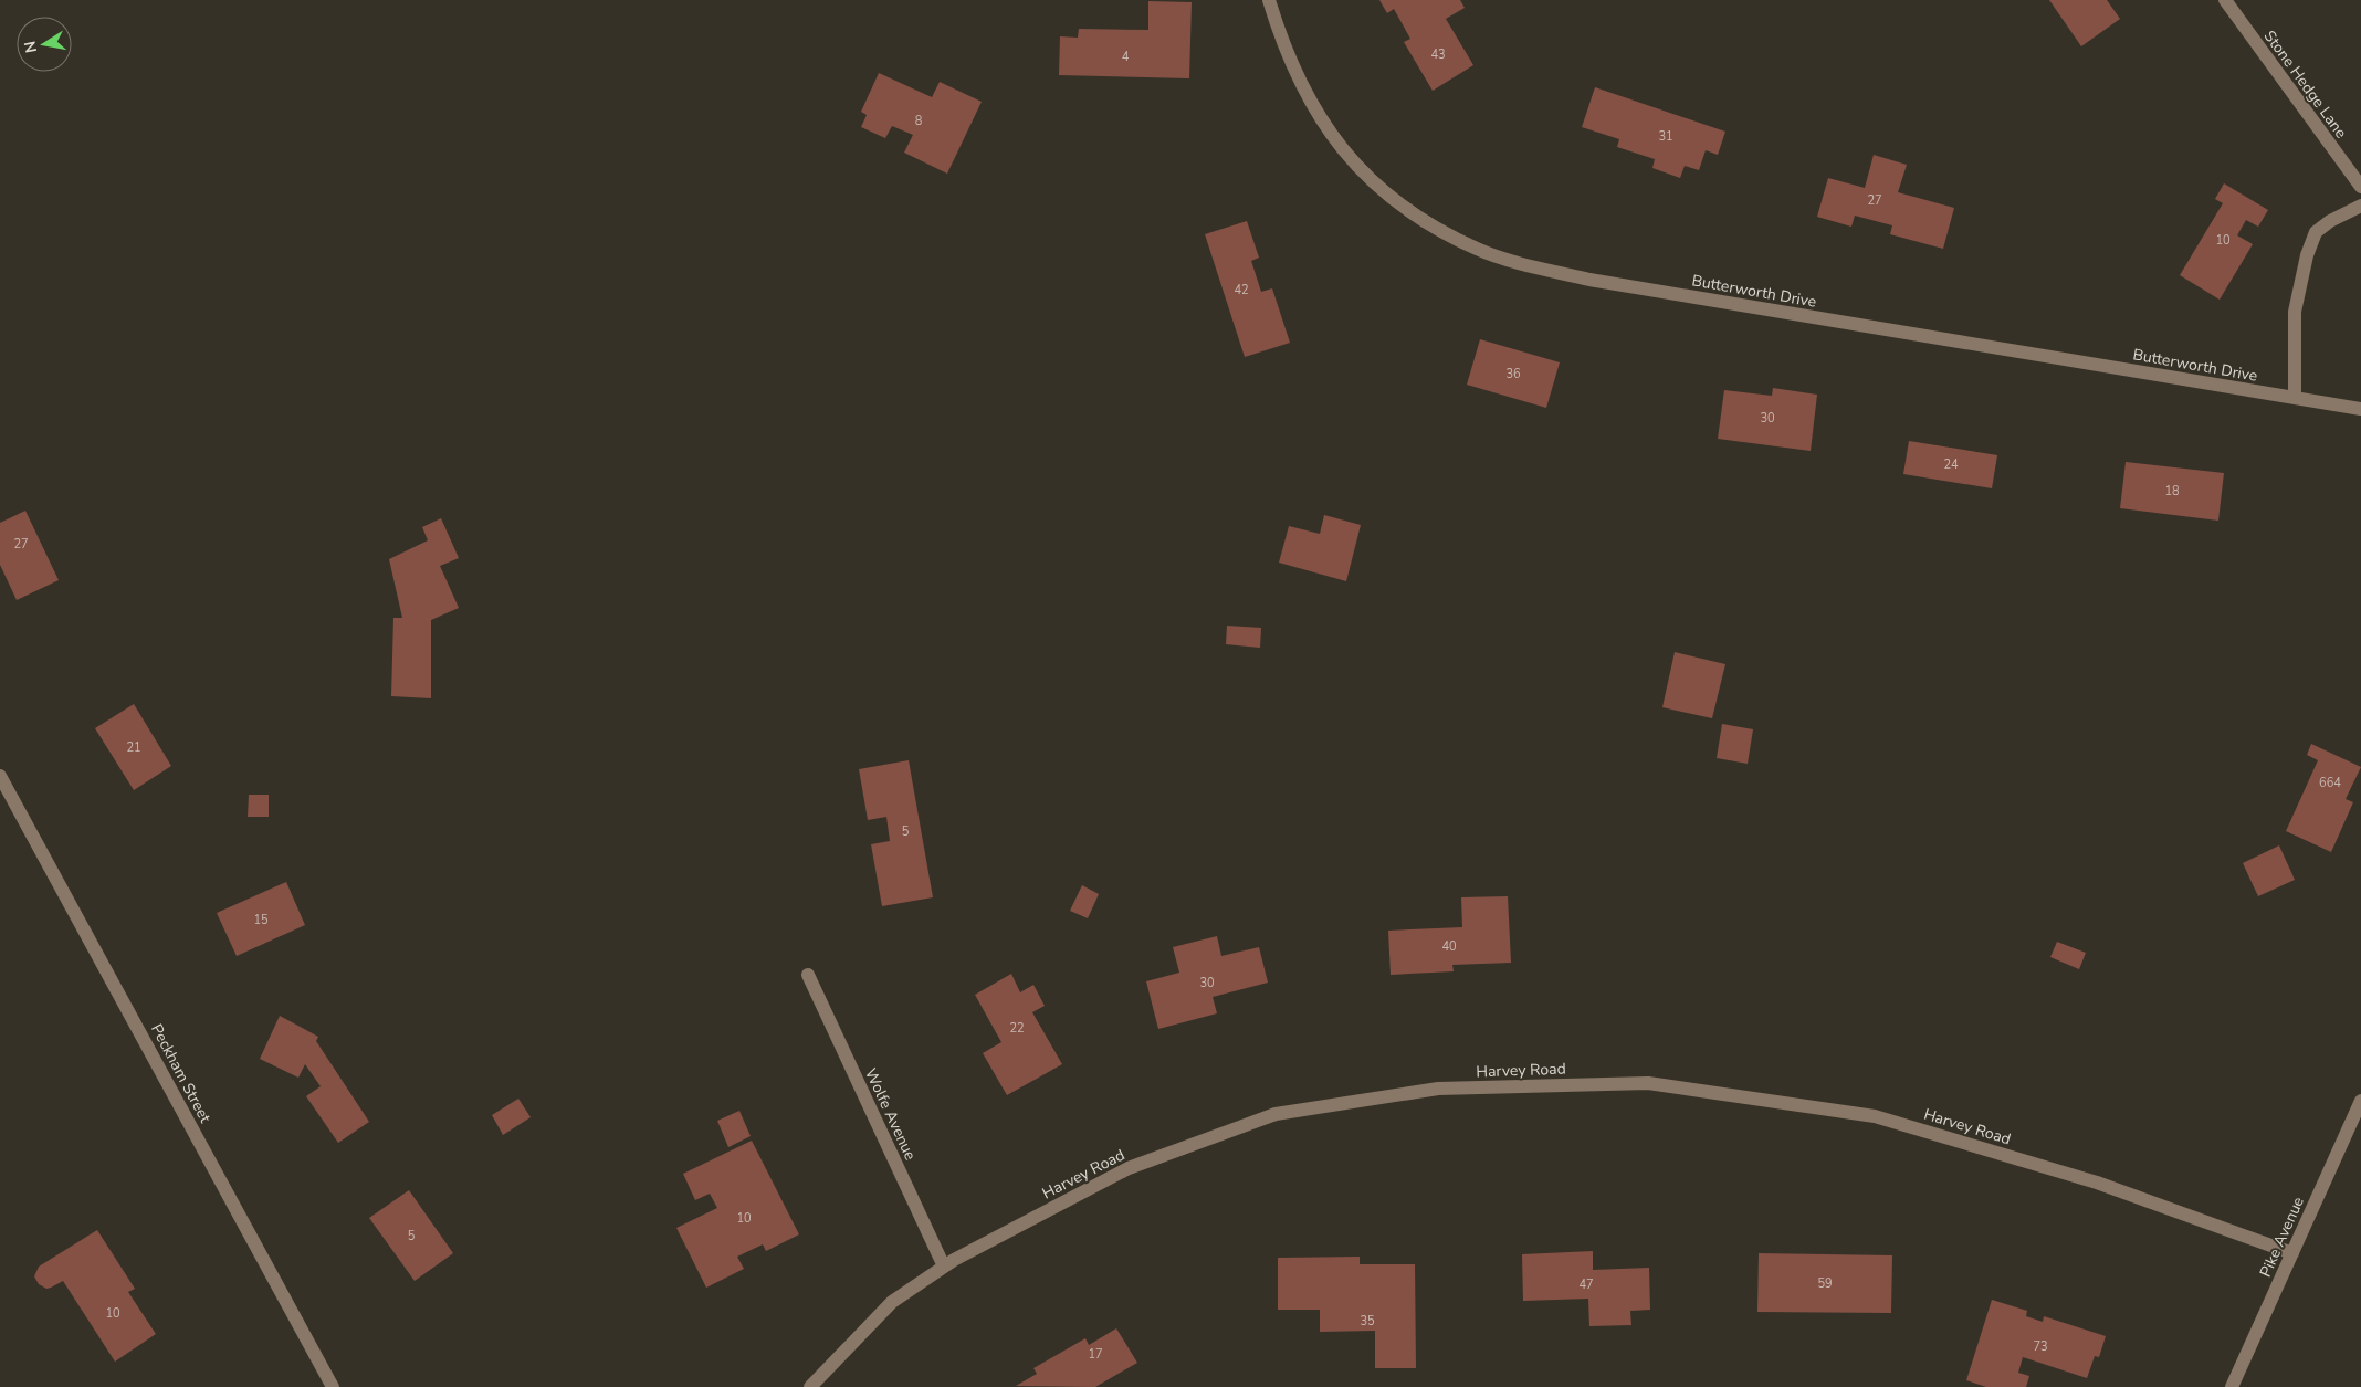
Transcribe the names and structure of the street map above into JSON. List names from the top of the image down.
{
  "streets": {
    "street": [
      "Stone Hedge Lane",
      "Butterworth Drive",
      "Harvey Road",
      "Peckham Street",
      "Wolfe Avenue",
      "Pike Avenue"
    ]
  },
  "crossings": [
    ["Harvey Road", "Wolfe Avenue"],
    ["Harvey Road", "Pike Avenue"]
  ],
  "house_numbers": [
    "43",
    "4",
    "8",
    "31",
    "27",
    "10",
    "42",
    "36",
    "30",
    "24",
    "18",
    "27",
    "21",
    "664",
    "5",
    "15",
    "40",
    "30",
    "22",
    "10",
    "5",
    "59",
    "47",
    "10",
    "35",
    "73",
    "17"
  ],
  "north": "left"
}
